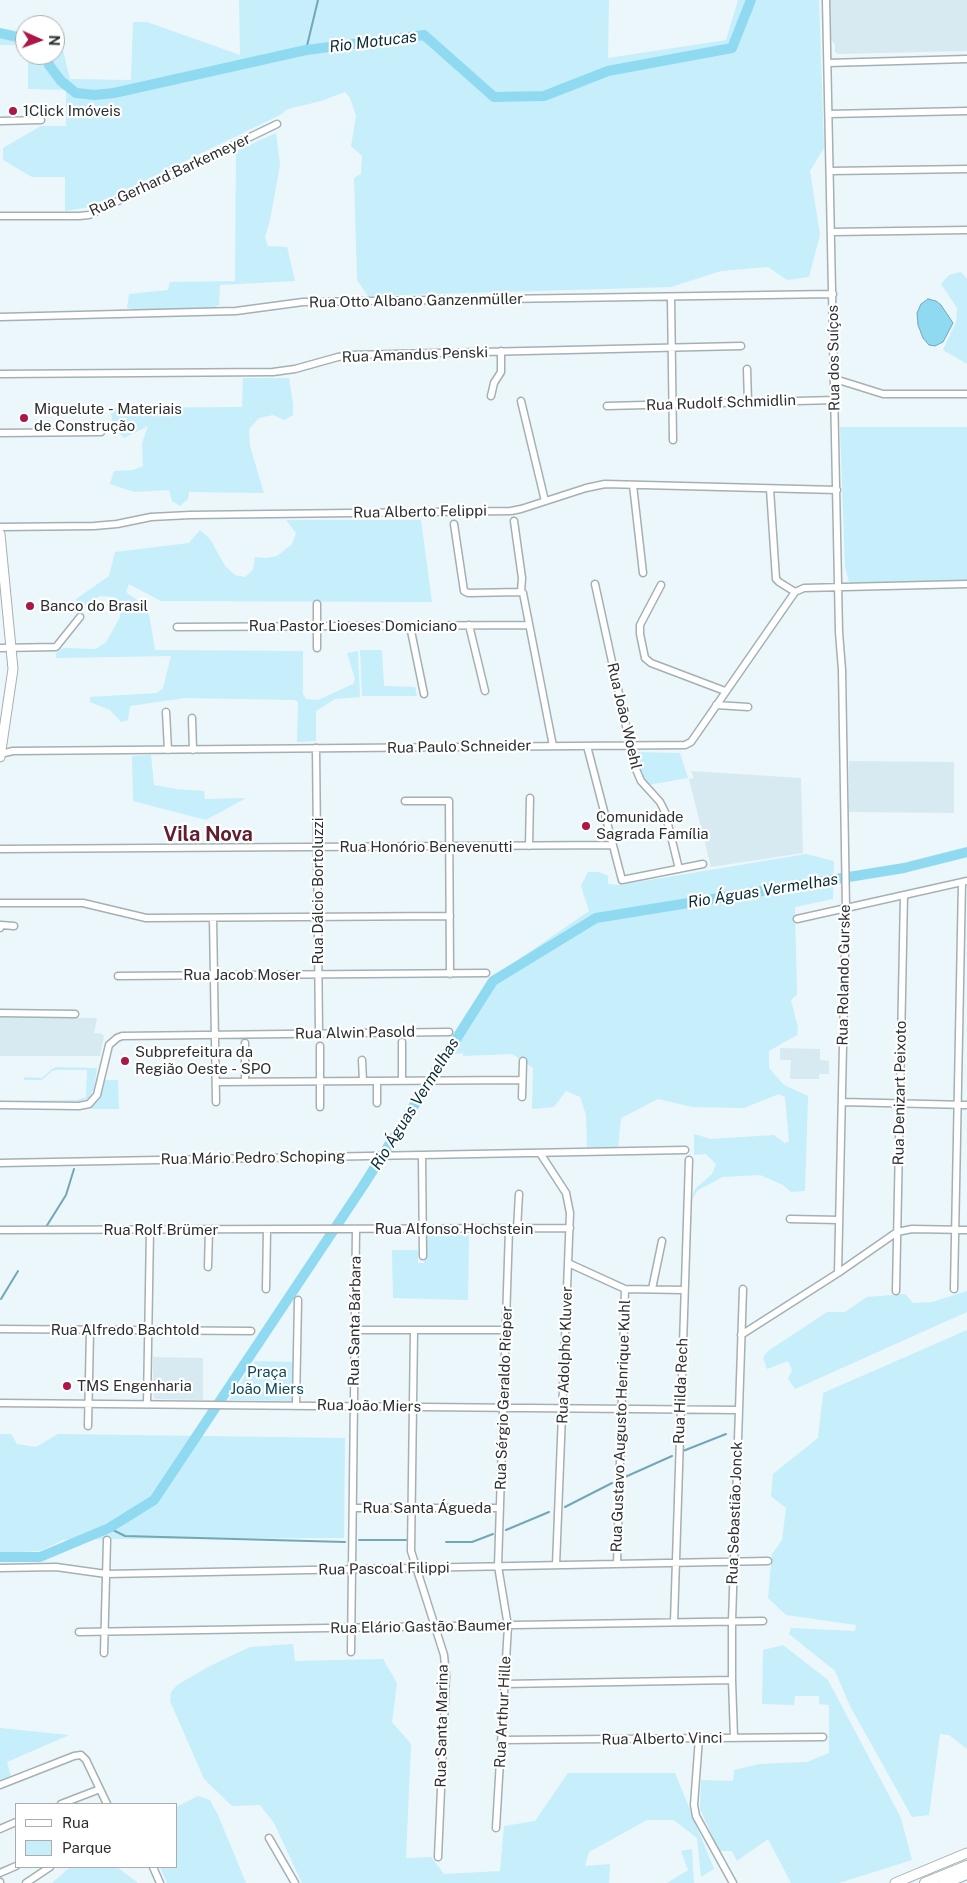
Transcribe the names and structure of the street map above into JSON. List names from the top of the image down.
{
  "streets": {
    "street": [
      "Rua Gerhard Barkemeyer",
      "Rua Otto Albano Ganzenmüller",
      "Rua Amandus Penski",
      "Rua dos Suíços",
      "Rua Rudolf Schmidlin",
      "Rua Alberto Felippi",
      "Rua Pastor Lioeses Domiciano",
      "Rua João Woehl",
      "Rua Paulo Schneider",
      "Rua Honório Benevenutti",
      "Rua Dálcio Bortoluzzi",
      "Rua Jacob Moser",
      "Rua Rolando Gurske",
      "Rua Alwin Pasold",
      "Rua Denizart Peixoto",
      "Rua Mário Pedro Schoping",
      "Rua Alfonso Hochstein",
      "Rua Rolf Brümer",
      "Rua Santa Bárbara",
      "Rua Alfredo Bachtold",
      "Rua Adolpho Kluver",
      "Rua Hilda Rech",
      "Rua Sérgio Geraldo Rieper",
      "Rua João Miers",
      "Rua Gustavo Augusto Henrique Kuhl",
      "Rua Santa Águeda",
      "Rua Sebastião Jonck",
      "Rua Pascoal Filippi",
      "Rua Elário Gastão Baumer",
      "Rua Arthur Hille",
      "Rua Santa Marina",
      "Rua Alberto Vinci"
    ]
  },
  "crossings": [
    ["Rua Otto Albano Ganzenmüller", "Rua dos Suíços"],
    ["Rua dos Suíços", "Rua Rudolf Schmidlin"],
    ["Rua dos Suíços", "Rua Alberto Felippi"],
    ["Rua dos Suíços", "Rua Rolando Gurske"],
    ["Rua João Woehl", "Rua Paulo Schneider"],
    ["Rua Paulo Schneider", "Rua Dálcio Bortoluzzi"],
    ["Rua Honório Benevenutti", "Rua Dálcio Bortoluzzi"],
    ["Rua Dálcio Bortoluzzi", "Rua Jacob Moser"],
    ["Rua Dálcio Bortoluzzi", "Rua Alwin Pasold"],
    ["Rua Mário Pedro Schoping", "Rua Adolpho Kluver"],
    ["Rua Alfonso Hochstein", "Rua Rolf Brümer"],
    ["Rua Alfonso Hochstein", "Rua Santa Bárbara"],
    ["Rua Alfonso Hochstein", "Rua Adolpho Kluver"],
    ["Rua Alfonso Hochstein", "Rua Sérgio Geraldo Rieper"],
    ["Rua Santa Bárbara", "Rua João Miers"],
    ["Rua Santa Bárbara", "Rua Santa Águeda"],
    ["Rua Santa Bárbara", "Rua Pascoal Filippi"],
    ["Rua Santa Bárbara", "Rua Elário Gastão Baumer"],
    ["Rua Adolpho Kluver", "Rua João Miers"],
    ["Rua Adolpho Kluver", "Rua Pascoal Filippi"],
    ["Rua Hilda Rech", "Rua João Miers"],
    ["Rua Hilda Rech", "Rua Pascoal Filippi"],
    ["Rua Hilda Rech", "Rua Elário Gastão Baumer"],
    ["Rua Sérgio Geraldo Rieper", "Rua João Miers"],
    ["Rua Sérgio Geraldo Rieper", "Rua Santa Águeda"],
    ["Rua Sérgio Geraldo Rieper", "Rua Pascoal Filippi"],
    ["Rua Sérgio Geraldo Rieper", "Rua Arthur Hille"],
    ["Rua João Miers", "Rua Gustavo Augusto Henrique Kuhl"],
    ["Rua João Miers", "Rua Sebastião Jonck"],
    ["Rua João Miers", "Rua Santa Marina"],
    ["Rua Gustavo Augusto Henrique Kuhl", "Rua Pascoal Filippi"],
    ["Rua Santa Águeda", "Rua Santa Marina"],
    ["Rua Sebastião Jonck", "Rua Pascoal Filippi"],
    ["Rua Sebastião Jonck", "Rua Elário Gastão Baumer"],
    ["Rua Sebastião Jonck", "Rua Alberto Vinci"],
    ["Rua Pascoal Filippi", "Rua Arthur Hille"],
    ["Rua Pascoal Filippi", "Rua Santa Marina"],
    ["Rua Elário Gastão Baumer", "Rua Arthur Hille"],
    ["Rua Elário Gastão Baumer", "Rua Santa Marina"],
    ["Rua Arthur Hille", "Rua Alberto Vinci"]
  ],
  "districts": ["Vila Nova"],
  "water": ["Rio Motucas", "Rio Águas Vermelhas"],
  "parks": ["Praça João Miers"],
  "places": [
    "1Click Imóveis",
    "Miquelute - Materiais de Construção",
    "Banco do Brasil",
    "Comunidade Sagrada Família",
    "Subprefeitura da Região Oeste - SPO",
    "TMS Engenharia"
  ],
  "legend": ["Rua", "Parque"],
  "north": "right"
}
